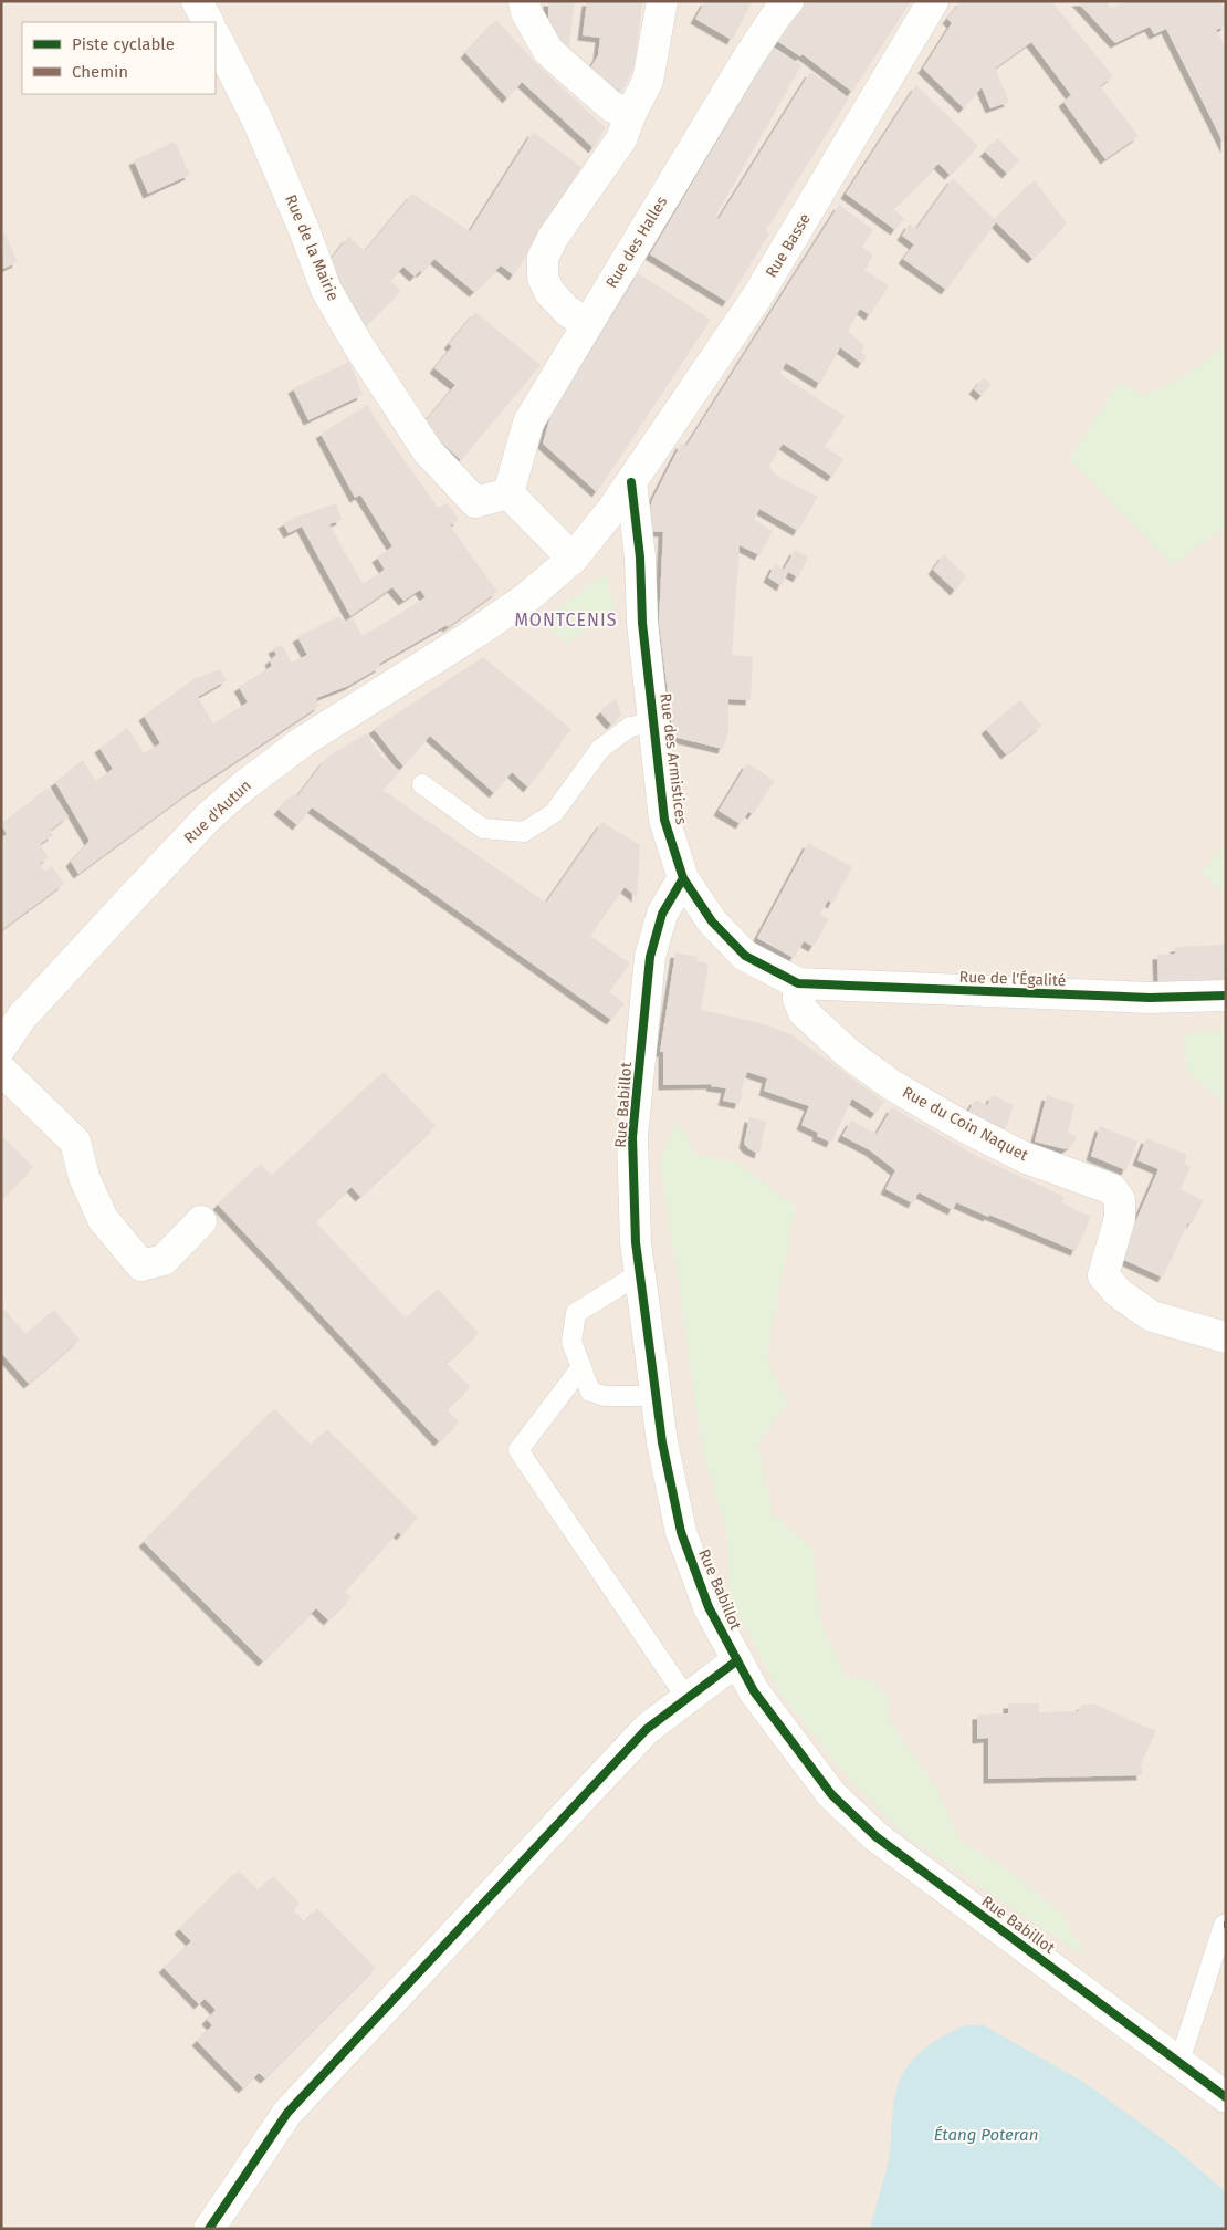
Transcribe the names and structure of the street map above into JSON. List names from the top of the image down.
{
  "streets": {
    "street": [
      "Rue des Halles",
      "Rue Basse",
      "Rue de la Mairie",
      "Rue des Armistices",
      "Rue d'Autun",
      "Rue de l'Égalité",
      "Rue Babillot",
      "Rue du Coin Naquet"
    ]
  },
  "crossings": [
    ["Rue des Halles", "Rue de la Mairie"],
    ["Rue Basse", "Rue des Armistices"],
    ["Rue Basse", "Rue d'Autun"],
    ["Rue des Armistices", "Rue de l'Égalité"],
    ["Rue des Armistices", "Rue Babillot"],
    ["Rue des Armistices", "Rue du Coin Naquet"],
    ["Rue de l'Égalité", "Rue du Coin Naquet"]
  ],
  "districts": ["MONTCENIS"],
  "water": ["Étang Poteran"],
  "legend": ["Piste cyclable", "Chemin"]
}
